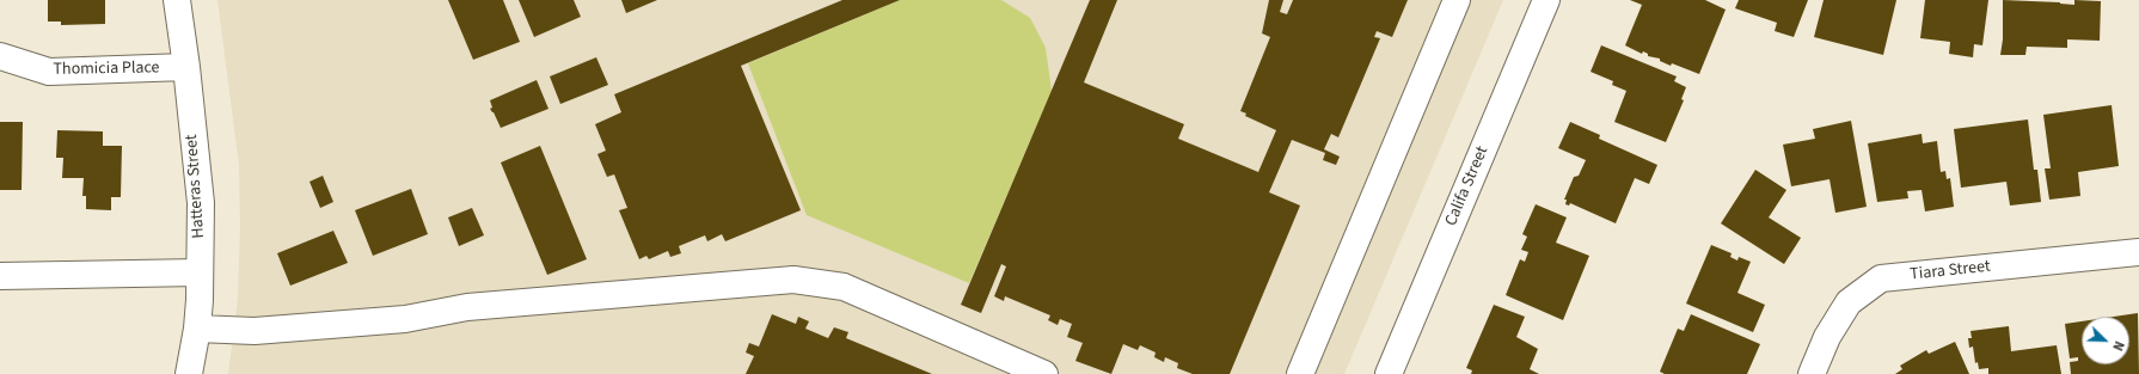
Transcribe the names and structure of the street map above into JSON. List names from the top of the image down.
{
  "streets": {
    "street": [
      "Thomicia Place",
      "Hatteras Street",
      "Califa Street",
      "Tiara Street"
    ]
  },
  "crossings": [
    ["Thomicia Place", "Hatteras Street"]
  ],
  "north": "bottom right"
}
